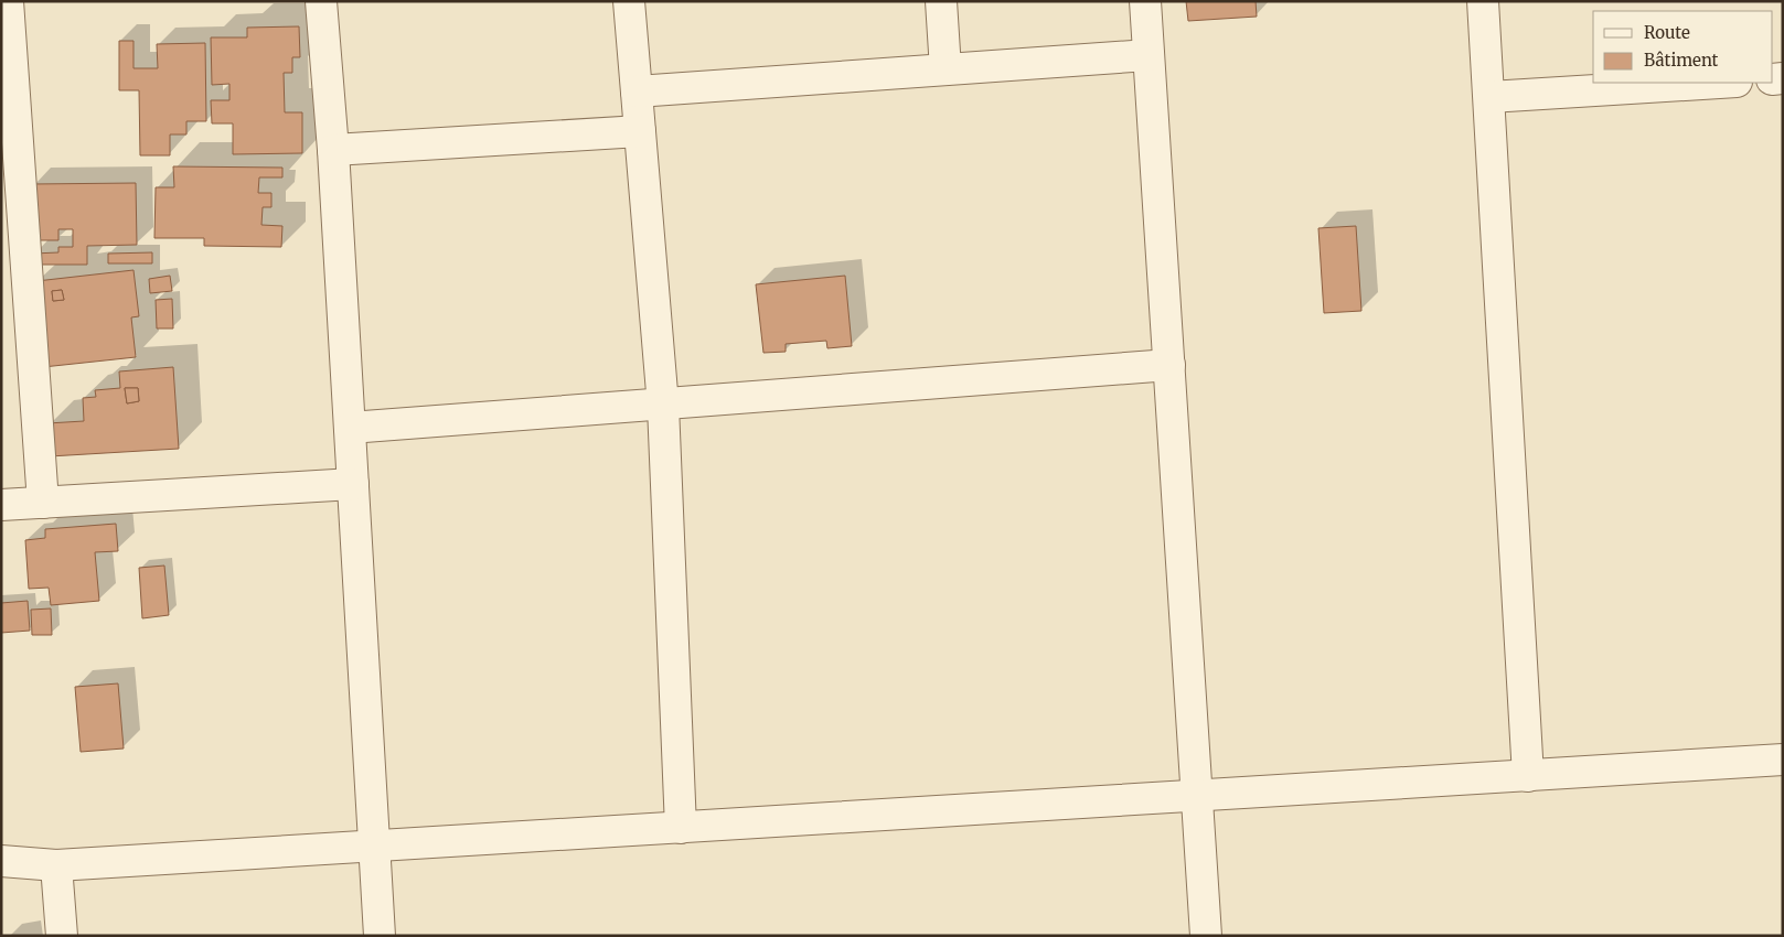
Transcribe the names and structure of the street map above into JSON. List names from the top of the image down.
{
  "legend": ["Route", "Bâtiment"]
}
